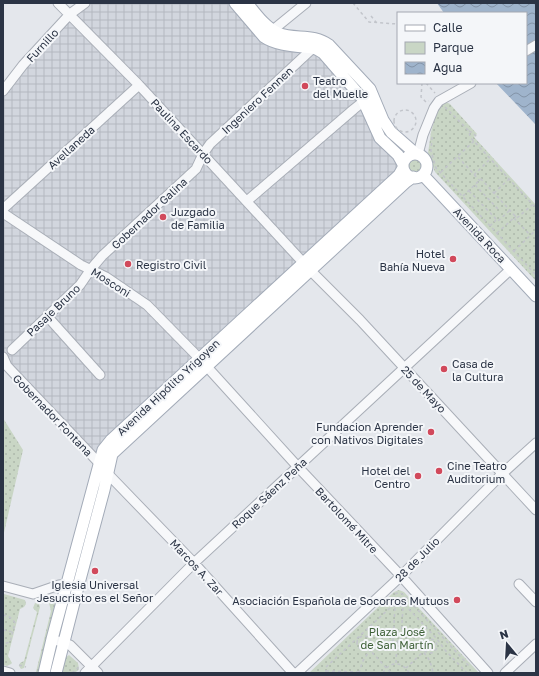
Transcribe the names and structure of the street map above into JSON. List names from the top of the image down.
{
  "streets": {
    "main road": ["Avenida Roca", "Avenida Hipólito Yrigoyen"],
    "street": [
      "Furnillo",
      "Ingeniero Fennen",
      "Paulina Escardo",
      "Avellaneda",
      "Gobernador Galina",
      "Mosconi",
      "Pasaje Bruno",
      "25 de Mayo",
      "Gobernador Fontana",
      "Roque Sáenz Peña",
      "Bartolomé Mitre",
      "28 de Julio",
      "Marcos A. Zar"
    ]
  },
  "crossings": [
    ["Furnillo", "Paulina Escardo"],
    ["Ingeniero Fennen", "Paulina Escardo"],
    ["Ingeniero Fennen", "Gobernador Galina"],
    ["Ingeniero Fennen", "Avenida Roca"],
    ["Paulina Escardo", "Avellaneda"],
    ["Paulina Escardo", "Gobernador Galina"],
    ["Paulina Escardo", "Avenida Hipólito Yrigoyen"],
    ["Paulina Escardo", "25 de Mayo"],
    ["Gobernador Galina", "Mosconi"],
    ["Gobernador Galina", "Pasaje Bruno"],
    ["Avenida Roca", "Avenida Hipólito Yrigoyen"],
    ["Avenida Roca", "Roque Sáenz Peña"],
    ["Mosconi", "Pasaje Bruno"],
    ["Mosconi", "Avenida Hipólito Yrigoyen"],
    ["Mosconi", "Bartolomé Mitre"],
    ["Avenida Hipólito Yrigoyen", "25 de Mayo"],
    ["Avenida Hipólito Yrigoyen", "Gobernador Fontana"],
    ["Avenida Hipólito Yrigoyen", "Bartolomé Mitre"],
    ["Avenida Hipólito Yrigoyen", "Marcos A. Zar"],
    ["25 de Mayo", "Roque Sáenz Peña"],
    ["25 de Mayo", "28 de Julio"],
    ["Gobernador Fontana", "Marcos A. Zar"],
    ["Roque Sáenz Peña", "Bartolomé Mitre"],
    ["Roque Sáenz Peña", "Marcos A. Zar"],
    ["Bartolomé Mitre", "28 de Julio"]
  ],
  "parks": ["Plaza José de San Martín"],
  "places": [
    "Teatro del Muelle",
    "Juzgado de Familia",
    "Hotel Bahía Nueva",
    "Registro Civil",
    "Casa de la Cultura",
    "Fundacion Aprender con Nativos Digitales",
    "Cine Teatro Auditorium",
    "Hotel del Centro",
    "Iglesia Universal Jesucristo es el Señor",
    "Asociación Española de Socorros Mutuos"
  ],
  "legend": ["Calle", "Parque", "Agua"],
  "north": "top"
}
